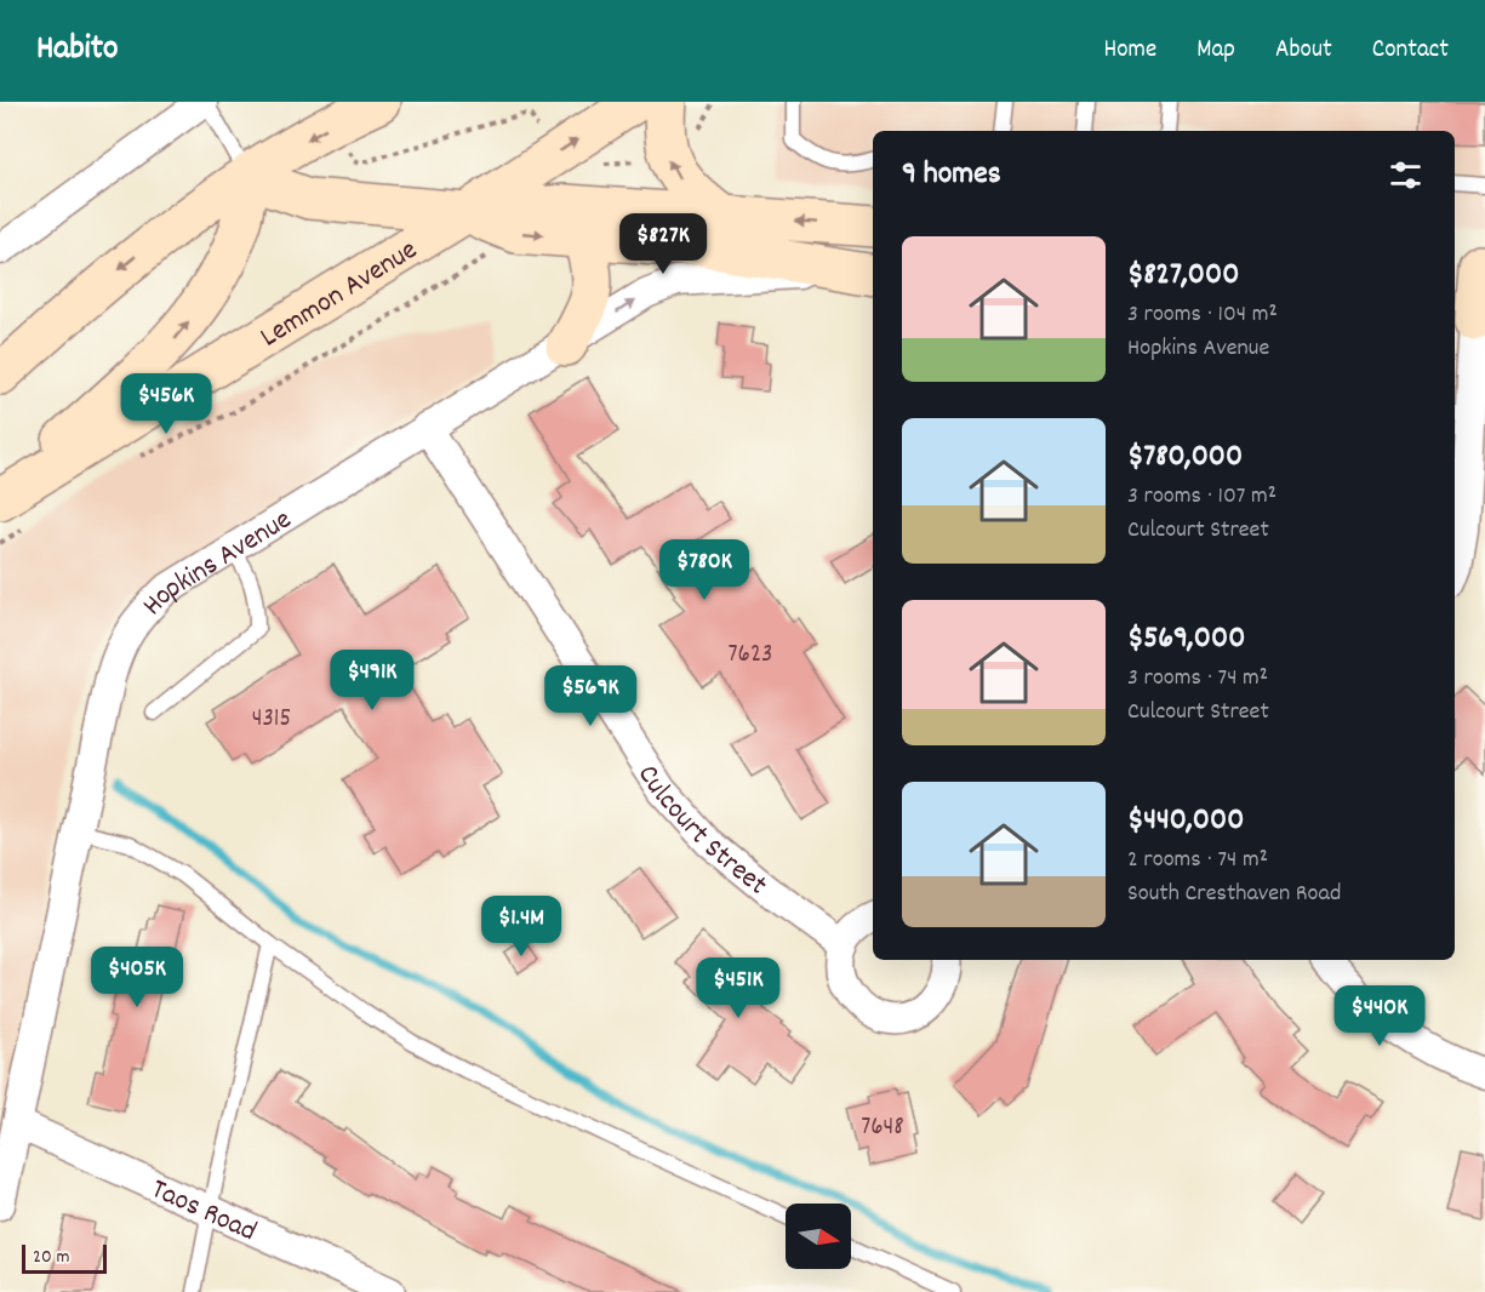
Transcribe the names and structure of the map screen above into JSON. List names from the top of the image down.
{
  "streets": {
    "main road": ["Lemmon Avenue"],
    "street": ["Hopkins Avenue", "Culcourt Street", "Taos Road"]
  },
  "crossings": [
    ["Hopkins Avenue", "Culcourt Street"],
    ["Hopkins Avenue", "Taos Road"]
  ],
  "house_numbers": ["7623", "4315", "7648"],
  "scale_bar": "20 m",
  "north": "right",
  "page": {
    "header": "Habito",
    "nav": [
      "Home",
      "Map",
      "About",
      "Contact"
    ],
    "heading": "9 homes",
    "price": [
      "$827K",
      "$456K",
      "$780K",
      "$491K",
      "$569K",
      "$1.4M",
      "$405K",
      "$451K",
      "$440K"
    ],
    "list": [
      {
        "name": "$827,000",
        "note": "3 rooms · 104 m² · Hopkins Avenue"
      },
      {
        "name": "$780,000",
        "note": "3 rooms · 107 m² · Culcourt Street"
      },
      {
        "name": "$569,000",
        "note": "3 rooms · 74 m² · Culcourt Street"
      },
      {
        "name": "$440,000",
        "note": "2 rooms · 74 m² · South Cresthaven Road"
      }
    ],
    "scale": "20 m"
  }
}
